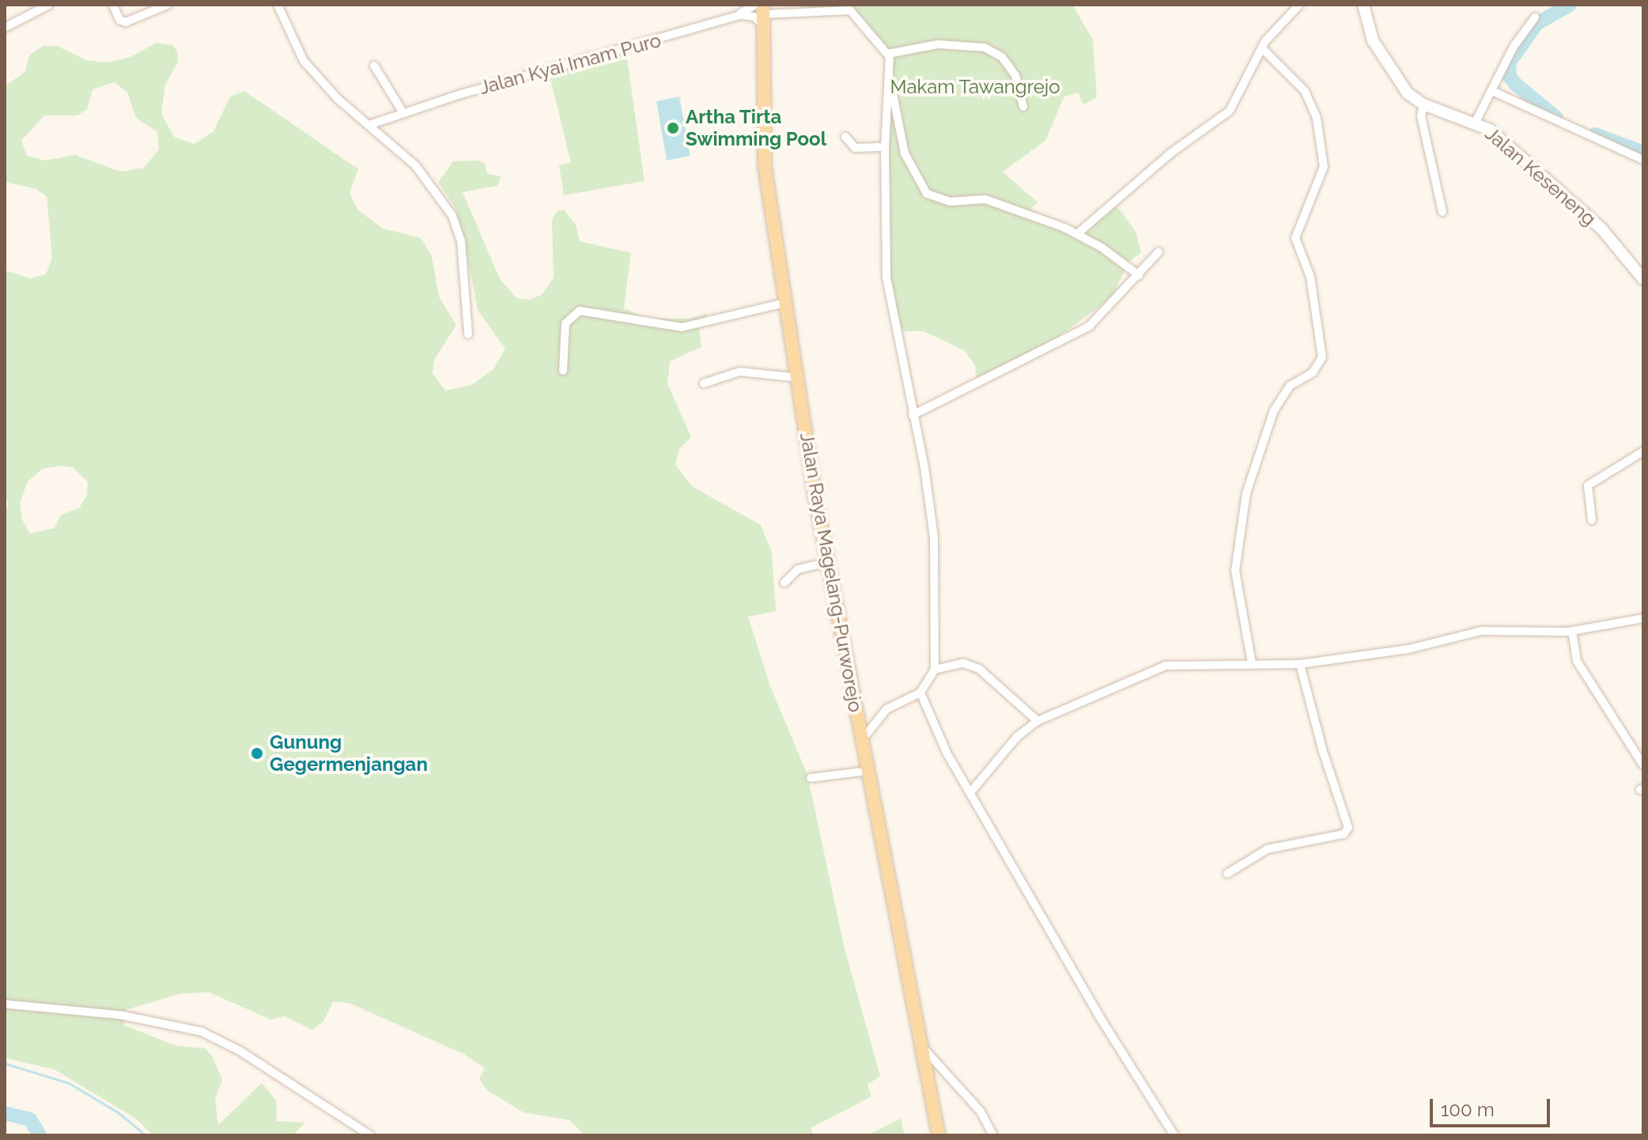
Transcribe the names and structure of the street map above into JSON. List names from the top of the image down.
{
  "streets": {
    "main road": ["Jalan Raya Magelang-Purworejo"],
    "street": ["Jalan Kyai Imam Puro", "Jalan Keseneng"]
  },
  "crossings": [
    ["Jalan Kyai Imam Puro", "Jalan Raya Magelang-Purworejo"]
  ],
  "parks": ["Makam Tawangrejo"],
  "places": ["Artha Tirta Swimming Pool", "Gunung Gegermenjangan"],
  "scale_bar": "100 m"
}
